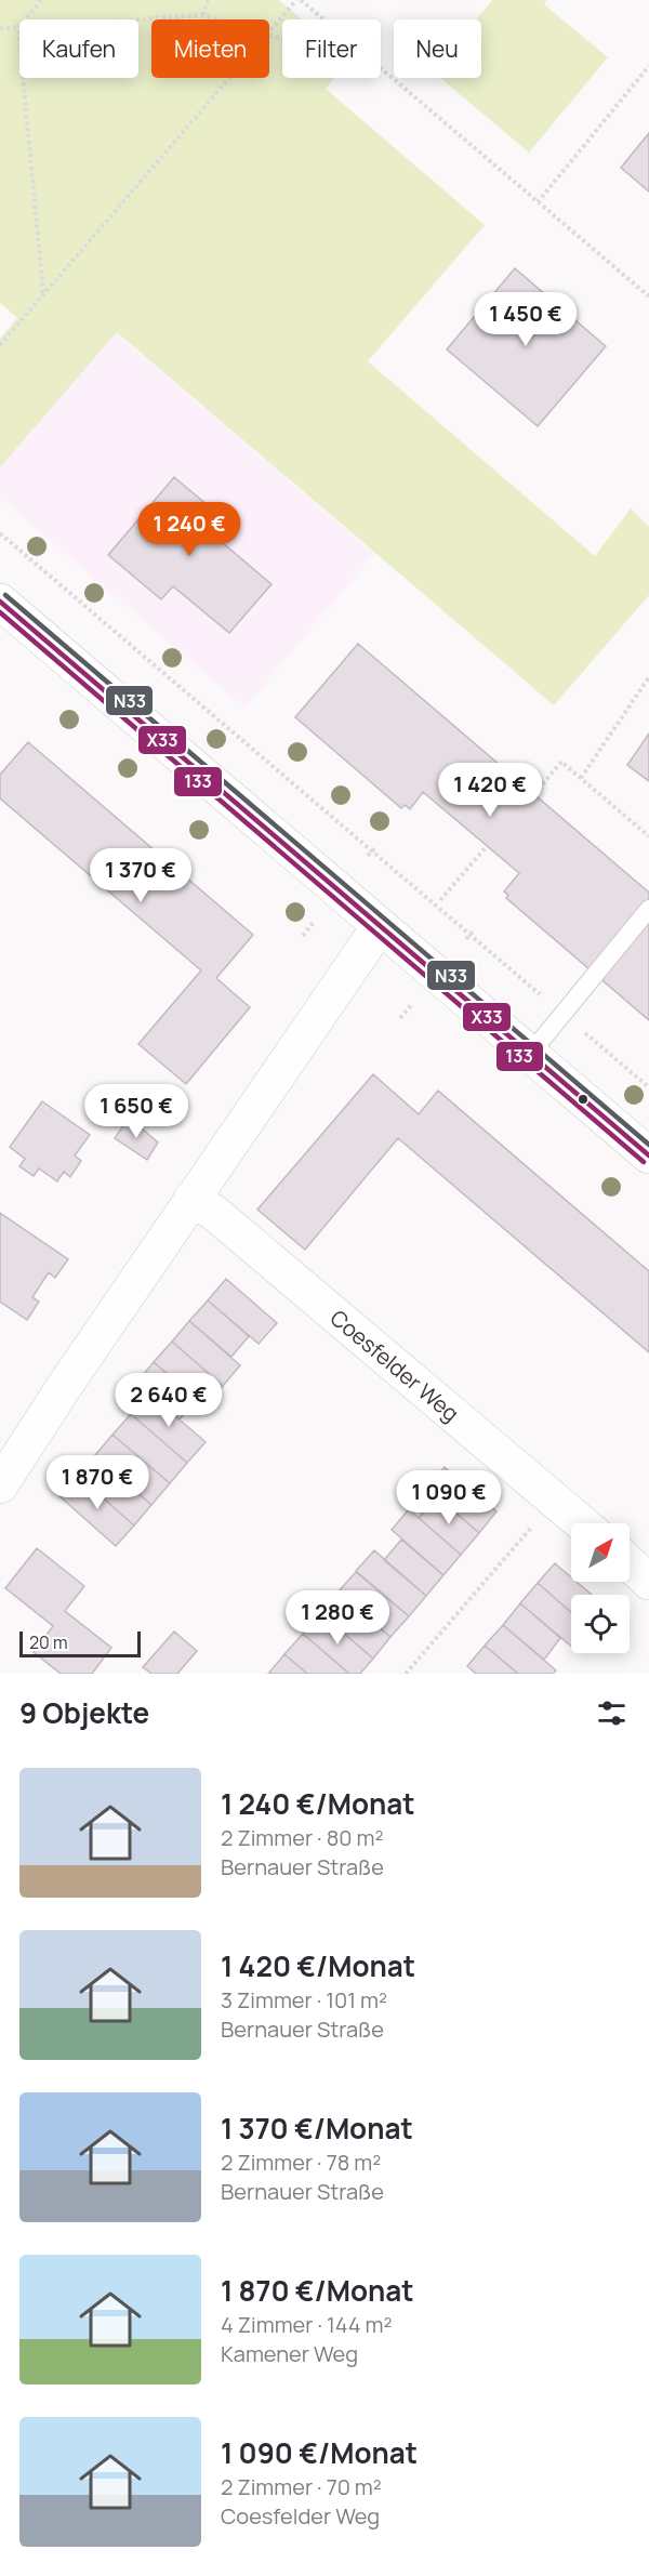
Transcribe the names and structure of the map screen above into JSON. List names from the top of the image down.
{
  "streets": {
    "street": ["Coesfelder Weg"]
  },
  "lines": ["transit line N33", "transit line X33", "transit line 133"],
  "scale_bar": "20 m",
  "north": "top right",
  "page": {
    "chip": [
      "Kaufen",
      "Mieten",
      "Filter",
      "Neu"
    ],
    "price": [
      "1 450 €",
      "1 240 €",
      "1 420 €",
      "1 370 €",
      "1 650 €",
      "2 640 €",
      "1 870 €",
      "1 090 €",
      "1 280 €"
    ],
    "scale": "20 m",
    "heading": "9 Objekte",
    "list": [
      {
        "name": "1 240 €/Monat",
        "note": "2 Zimmer · 80 m² · Bernauer Straße"
      },
      {
        "name": "1 420 €/Monat",
        "note": "3 Zimmer · 101 m² · Bernauer Straße"
      },
      {
        "name": "1 370 €/Monat",
        "note": "2 Zimmer · 78 m² · Bernauer Straße"
      },
      {
        "name": "1 870 €/Monat",
        "note": "4 Zimmer · 144 m² · Kamener Weg"
      },
      {
        "name": "1 090 €/Monat",
        "note": "2 Zimmer · 70 m² · Coesfelder Weg"
      }
    ]
  }
}
